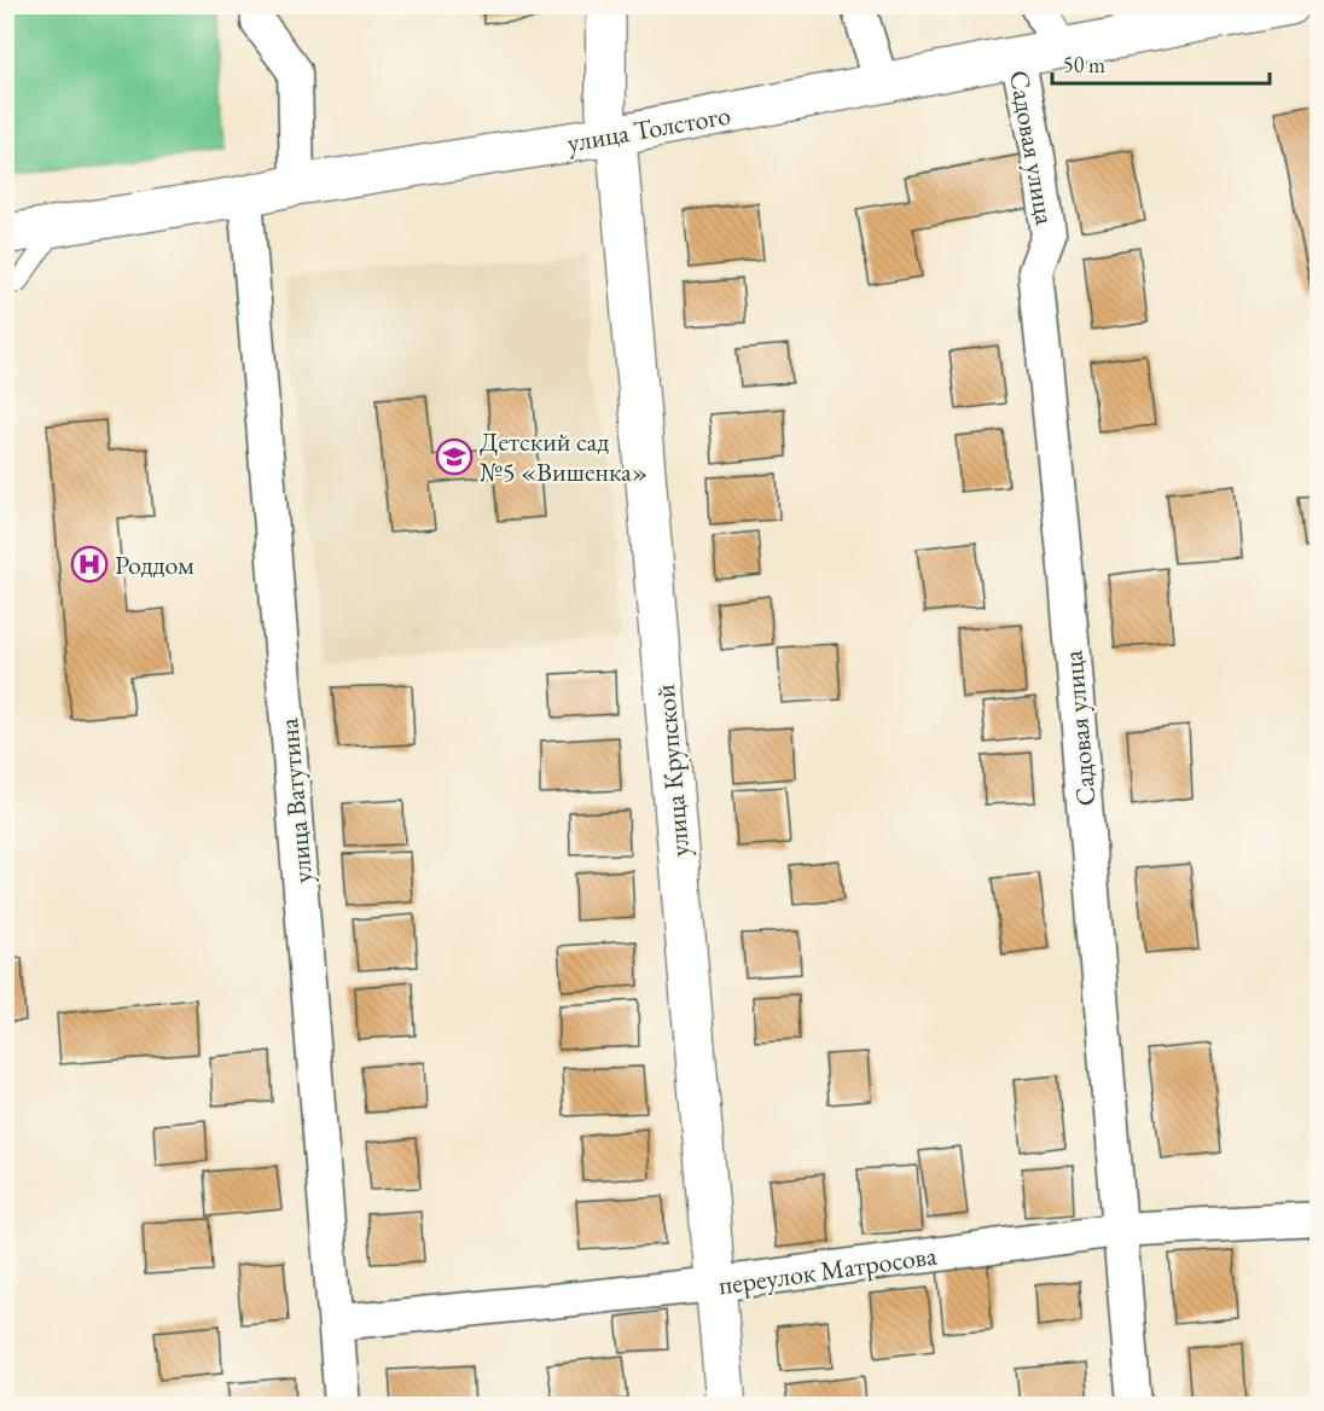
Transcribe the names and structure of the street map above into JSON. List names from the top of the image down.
{
  "streets": {
    "main road": ["улица Толстого", "улица Крупской"],
    "street": ["Садовая улица", "улица Ватутина", "переулок Матросова"]
  },
  "crossings": [
    ["улица Толстого", "Садовая улица"],
    ["улица Толстого", "улица Крупской"],
    ["улица Толстого", "улица Ватутина"],
    ["Садовая улица", "переулок Матросова"],
    ["улица Крупской", "переулок Матросова"],
    ["улица Ватутина", "переулок Матросова"]
  ],
  "places": {
    "school or university": ["Детский сад №5 «Вишенка»"],
    "hospital": ["Роддом"]
  },
  "scale_bar": "50 m"
}
